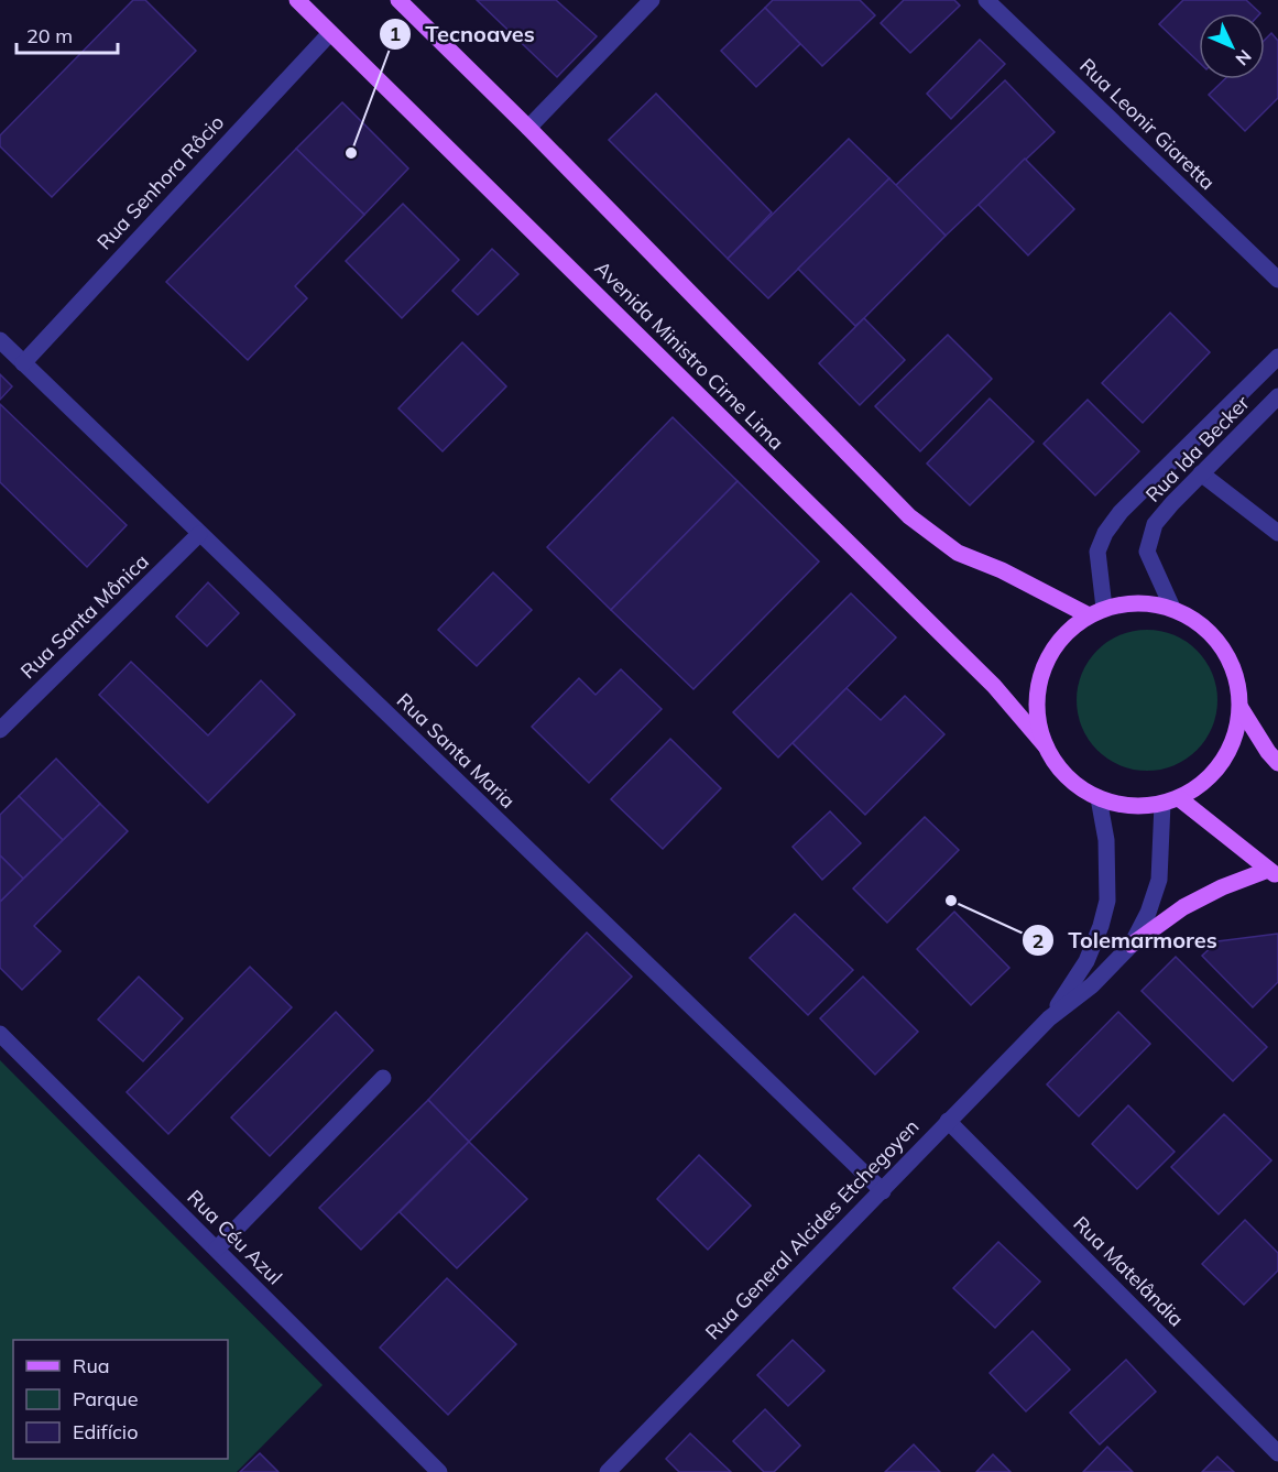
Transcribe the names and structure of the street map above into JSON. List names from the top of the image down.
{
  "streets": {
    "main road": ["Avenida Ministro Cirne Lima"],
    "street": [
      "Rua Leonir Giaretta",
      "Rua Senhora Rôcio",
      "Rua Ida Becker",
      "Rua Santa Mônica",
      "Rua Santa Maria",
      "Rua General Alcides Etchegoyen",
      "Rua Céu Azul",
      "Rua Matelândia"
    ]
  },
  "crossings": [
    ["Rua Senhora Rôcio", "Avenida Ministro Cirne Lima"],
    ["Rua Senhora Rôcio", "Rua Santa Maria"],
    ["Avenida Ministro Cirne Lima", "Rua Ida Becker"],
    ["Avenida Ministro Cirne Lima", "Rua General Alcides Etchegoyen"],
    ["Rua Ida Becker", "Rua General Alcides Etchegoyen"],
    ["Rua Santa Mônica", "Rua Santa Maria"],
    ["Rua Santa Maria", "Rua General Alcides Etchegoyen"],
    ["Rua General Alcides Etchegoyen", "Rua Matelândia"]
  ],
  "places": ["Tecnoaves", "Tolemarmores"],
  "legend": ["Rua", "Parque", "Edifício"],
  "scale_bar": "20 m",
  "north": "bottom right"
}
